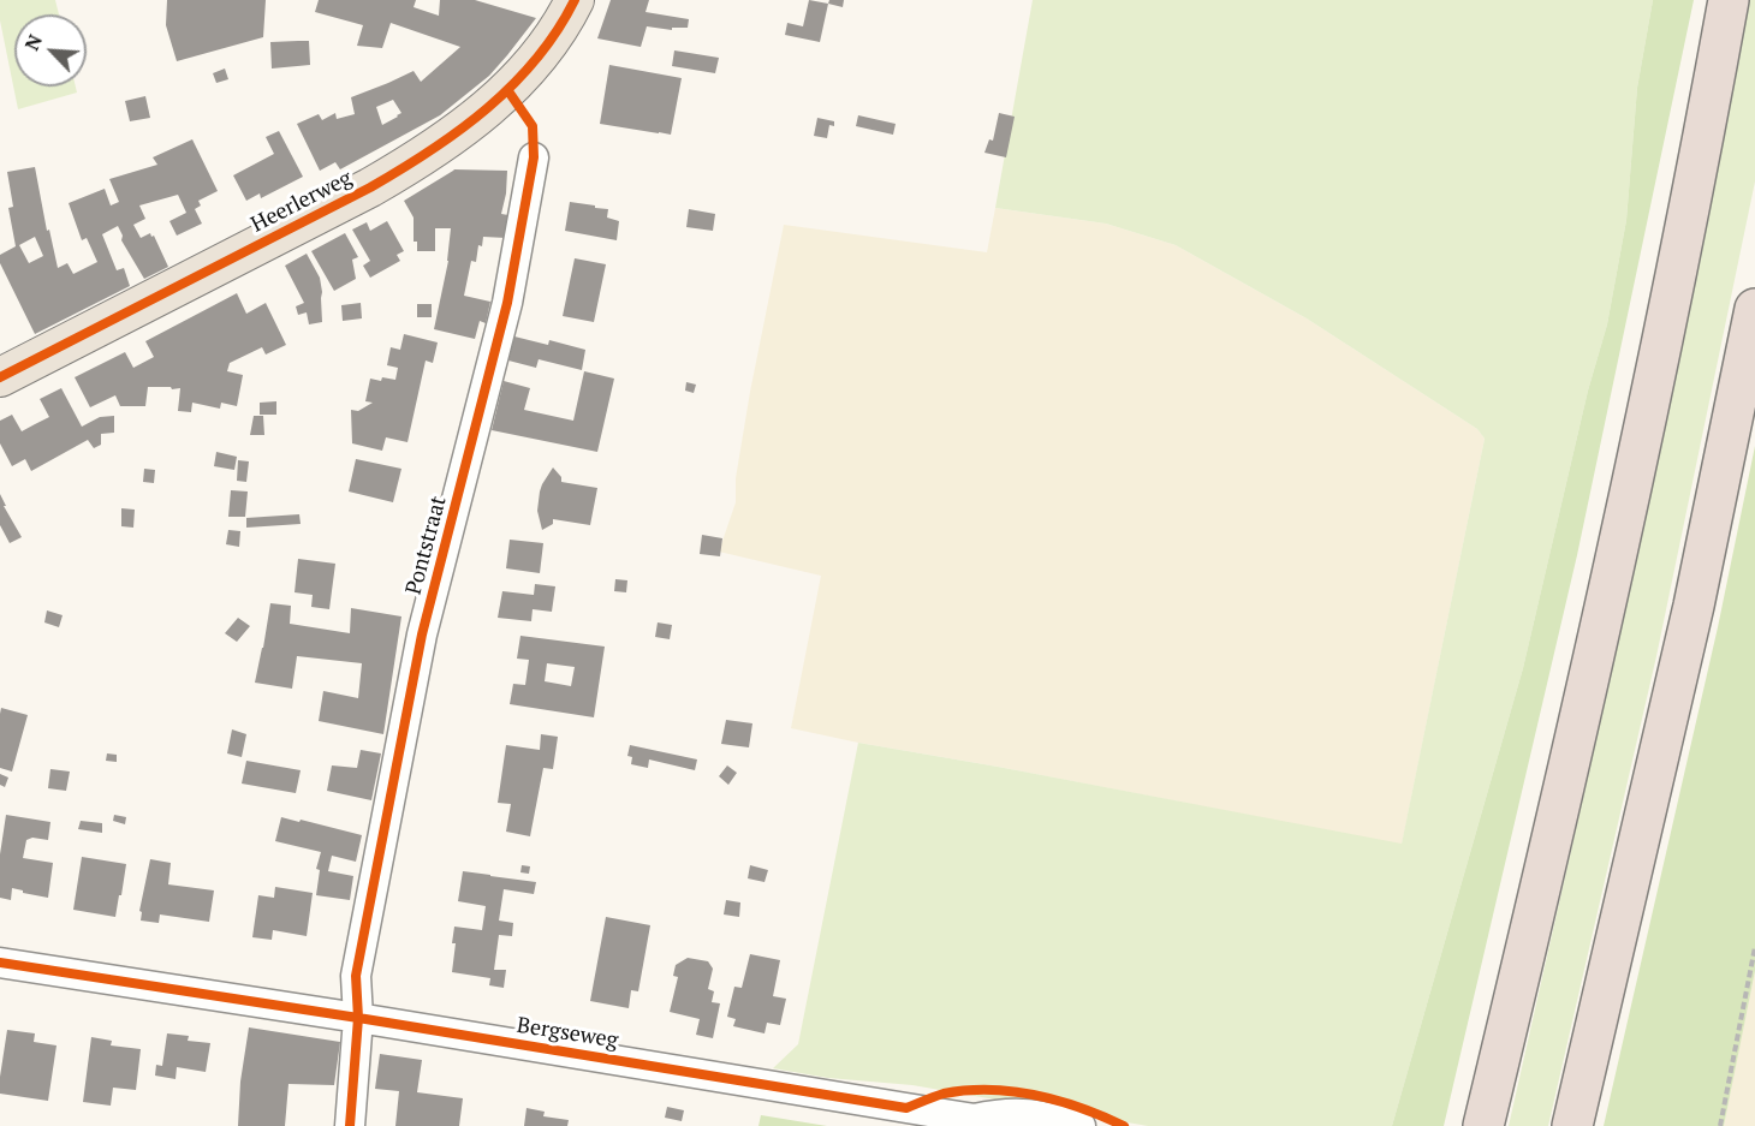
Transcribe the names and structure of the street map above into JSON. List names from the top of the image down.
{
  "streets": {
    "main road": ["Heerlerweg"],
    "street": ["Pontstraat", "Bergseweg"]
  },
  "crossings": [
    ["Pontstraat", "Bergseweg"]
  ],
  "north": "top left"
}
